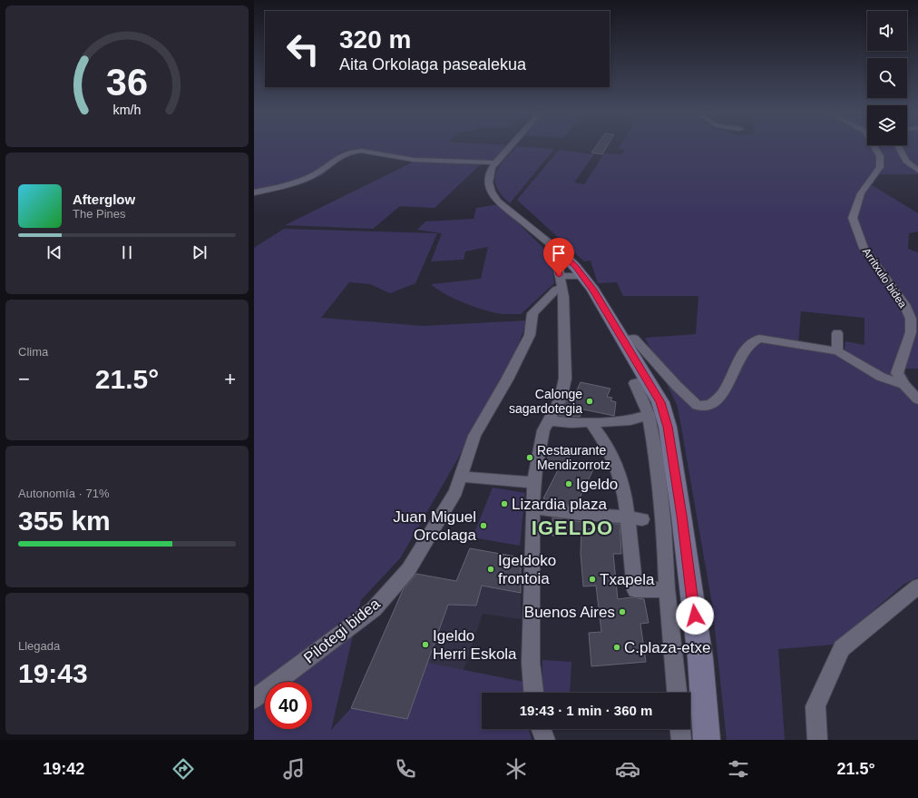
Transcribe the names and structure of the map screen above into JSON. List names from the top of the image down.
{
  "streets": {
    "street": ["Arritxulo bidea", "Pilotegi bidea"]
  },
  "districts": ["IGELDO"],
  "places": [
    "Calonge sagardotegia",
    "Restaurante Mendizorrotz",
    "Igeldo",
    "Lizardia plaza",
    "Juan Miguel Orcolaga",
    "Igeldoko frontoia",
    "Txapela",
    "Buenos Aires",
    "Igeldo Herri Eskola",
    "C.plaza-etxe"
  ],
  "page": {
    "turn": ["320 m", "Aita Orkolaga pasealekua"],
    "song": ["Afterglow", "The Pines"],
    "tile": [
      "Clima",
      ["Autonomía · 71%", "355 km"],
      ["Llegada", "19:43"]
    ],
    "heat": ["−", "21.5°", "+"],
    "limit": "40",
    "trip": "19:43 · 1 min · 360 m",
    "tabs": ["19:42", "21.5°"],
    "gauge": ["36", "km/h"]
  }
}
